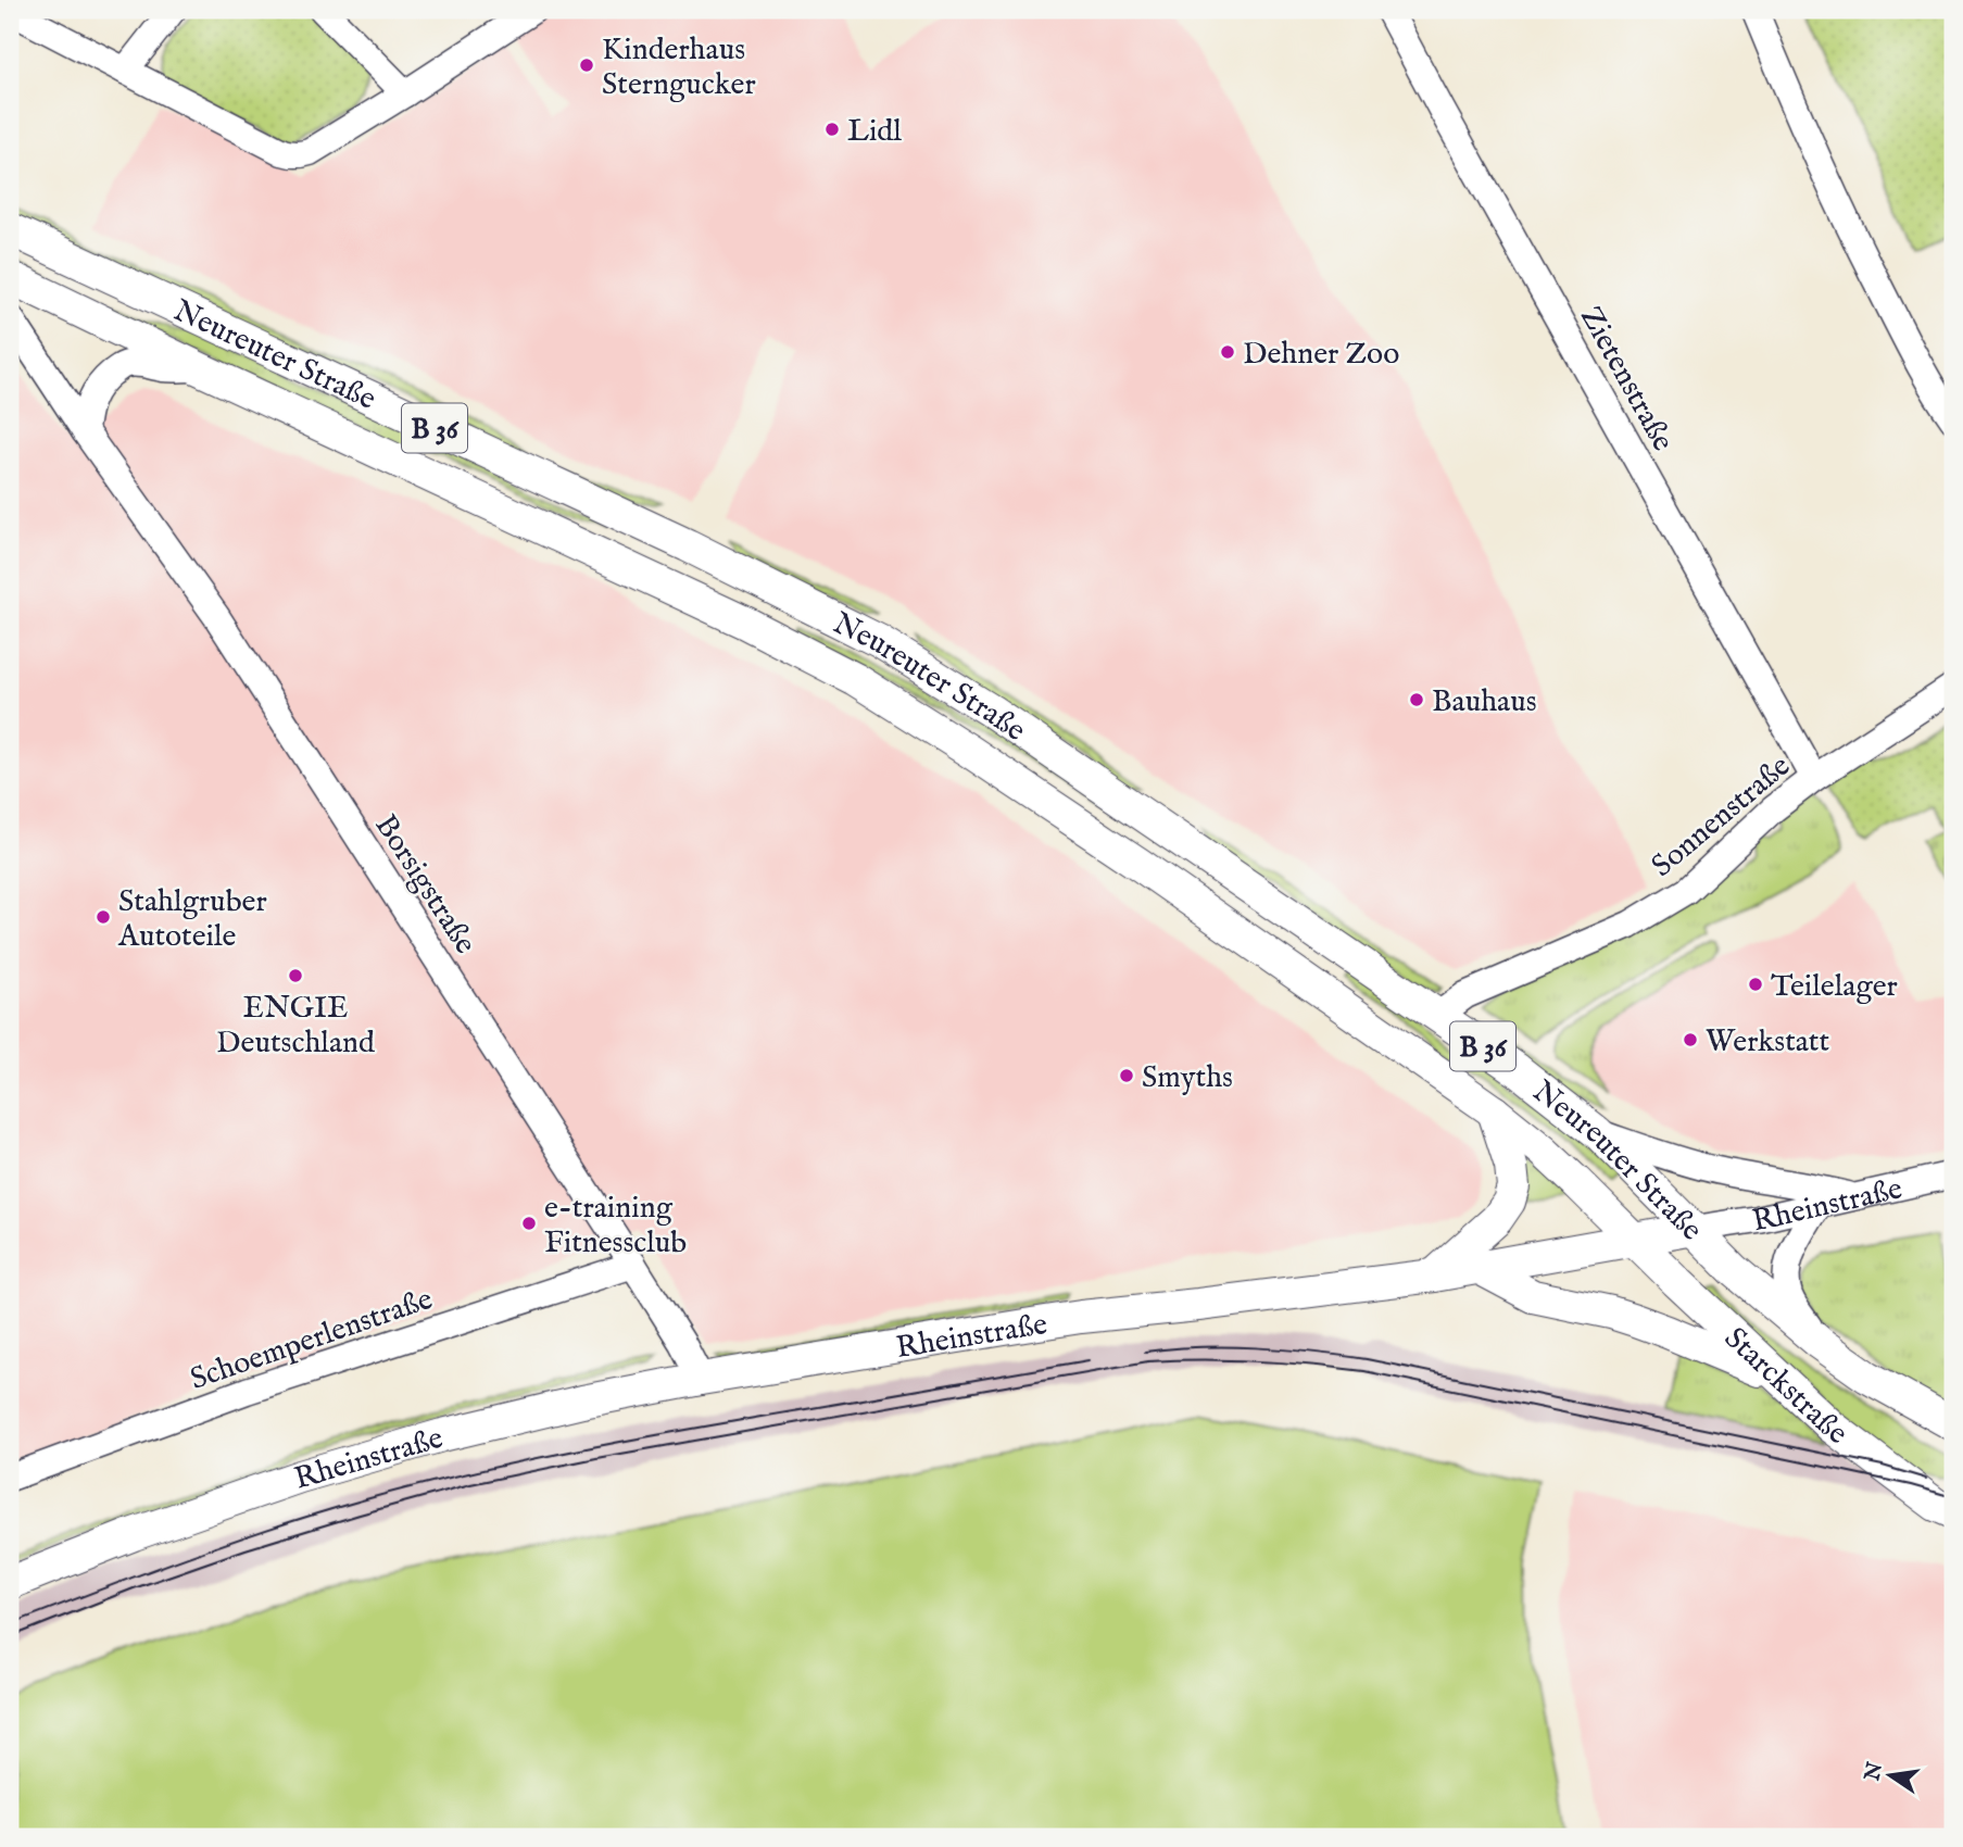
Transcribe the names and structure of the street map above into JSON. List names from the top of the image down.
{
  "streets": {
    "main road": [
      "Neureuter Straße",
      "B 36",
      "Rheinstraße",
      "Starckstraße"
    ],
    "street": [
      "Zietenstraße",
      "Sonnenstraße",
      "Borsigstraße",
      "Schoemperlenstraße"
    ]
  },
  "crossings": [
    ["Neureuter Straße", "Sonnenstraße"],
    ["Neureuter Straße", "Rheinstraße"],
    ["Neureuter Straße", "Starckstraße"],
    ["Zietenstraße", "Sonnenstraße"],
    ["Borsigstraße", "Rheinstraße"],
    ["Borsigstraße", "Schoemperlenstraße"],
    ["Rheinstraße", "Starckstraße"]
  ],
  "places": [
    "Kinderhaus Sterngucker",
    "Lidl",
    "Dehner Zoo",
    "Bauhaus",
    "Stahlgruber Autoteile",
    "ENGIE Deutschland",
    "Teilelager",
    "Werkstatt",
    "Smyths",
    "e-training Fitnessclub"
  ],
  "north": "left"
}
